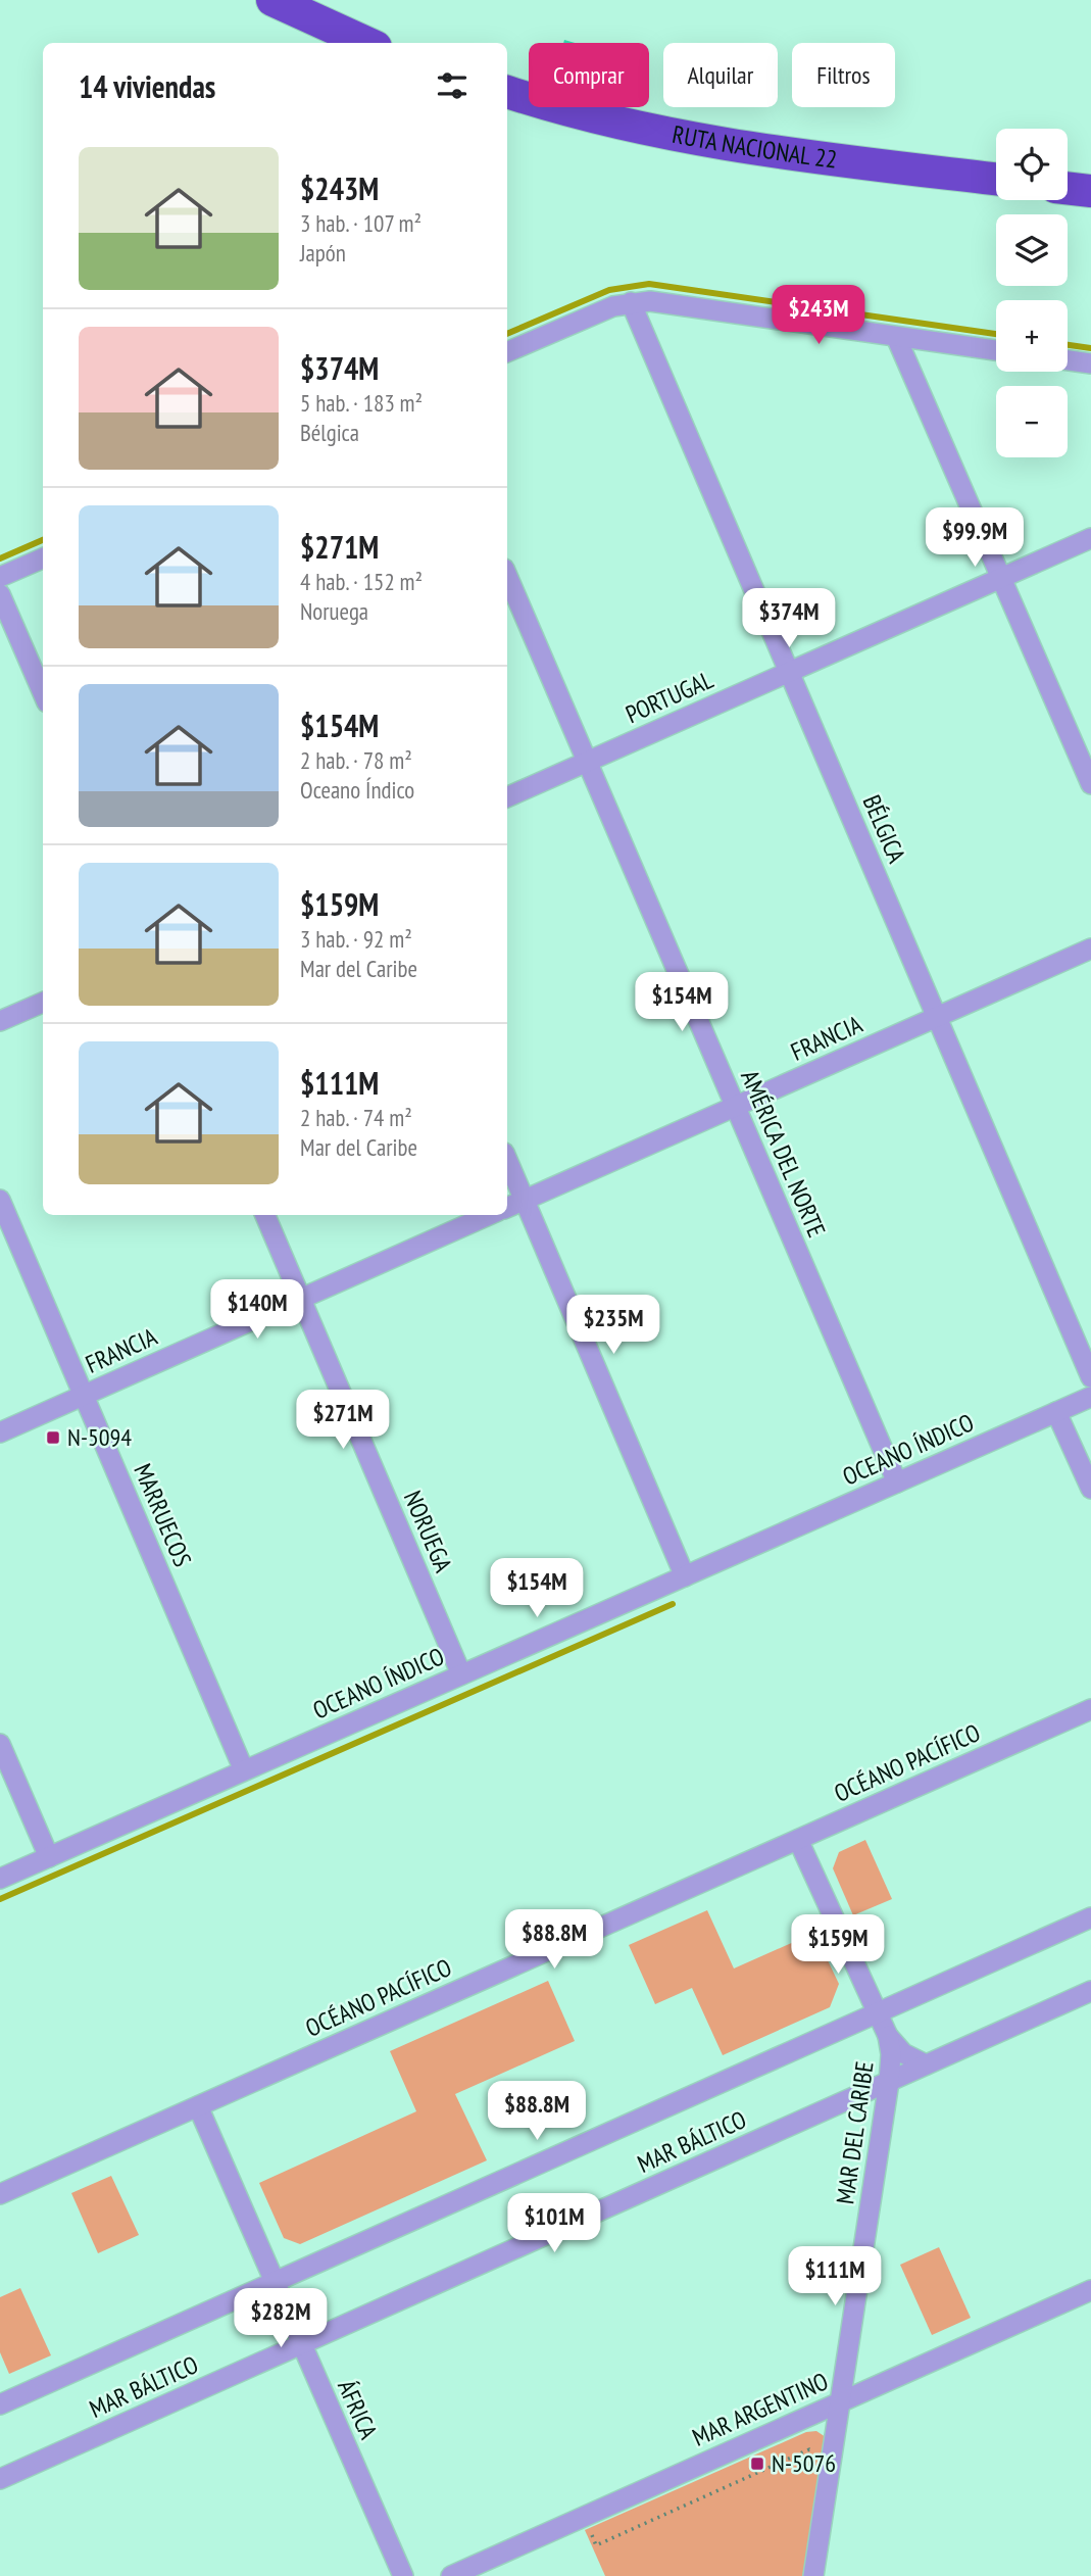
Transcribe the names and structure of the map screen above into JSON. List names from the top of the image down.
{
  "streets": {
    "highway": ["RUTA NACIONAL 22"],
    "street": [
      "PORTUGAL",
      "BÉLGICA",
      "FRANCIA",
      "AMÉRICA DEL NORTE",
      "OCEANO ÍNDICO",
      "MARRUECOS",
      "NORUEGA",
      "OCÉANO PACÍFICO",
      "MAR DEL CARIBE",
      "MAR BÁLTICO",
      "ÁFRICA",
      "MAR ARGENTINO"
    ]
  },
  "crossings": [
    ["PORTUGAL", "BÉLGICA"],
    ["PORTUGAL", "AMÉRICA DEL NORTE"],
    ["BÉLGICA", "FRANCIA"],
    ["FRANCIA", "AMÉRICA DEL NORTE"],
    ["FRANCIA", "MARRUECOS"],
    ["FRANCIA", "NORUEGA"],
    ["AMÉRICA DEL NORTE", "OCEANO ÍNDICO"],
    ["OCEANO ÍNDICO", "MARRUECOS"],
    ["OCEANO ÍNDICO", "NORUEGA"],
    ["OCÉANO PACÍFICO", "MAR DEL CARIBE"],
    ["OCÉANO PACÍFICO", "ÁFRICA"],
    ["MAR DEL CARIBE", "MAR BÁLTICO"],
    ["MAR DEL CARIBE", "MAR ARGENTINO"],
    ["MAR BÁLTICO", "ÁFRICA"]
  ],
  "places": {
    "transit": ["N-5094", "N-5076"]
  },
  "page": {
    "chip": ["Comprar", "Alquilar", "Filtros"],
    "heading": "14 viviendas",
    "map_buttons": ["+", "−"],
    "list": [
      {
        "name": "$243M",
        "note": "3 hab. · 107 m² · Japón"
      },
      {
        "name": "$374M",
        "note": "5 hab. · 183 m² · Bélgica"
      },
      {
        "name": "$271M",
        "note": "4 hab. · 152 m² · Noruega"
      },
      {
        "name": "$154M",
        "note": "2 hab. · 78 m² · Oceano Índico"
      },
      {
        "name": "$159M",
        "note": "3 hab. · 92 m² · Mar del Caribe"
      },
      {
        "name": "$111M",
        "note": "2 hab. · 74 m² · Mar del Caribe"
      }
    ],
    "price": [
      "$243M",
      "$99.9M",
      "$374M",
      "$154M",
      "$140M",
      "$235M",
      "$271M",
      "$154M",
      "$88.8M",
      "$159M",
      "$88.8M",
      "$101M",
      "$111M",
      "$282M"
    ]
  }
}
